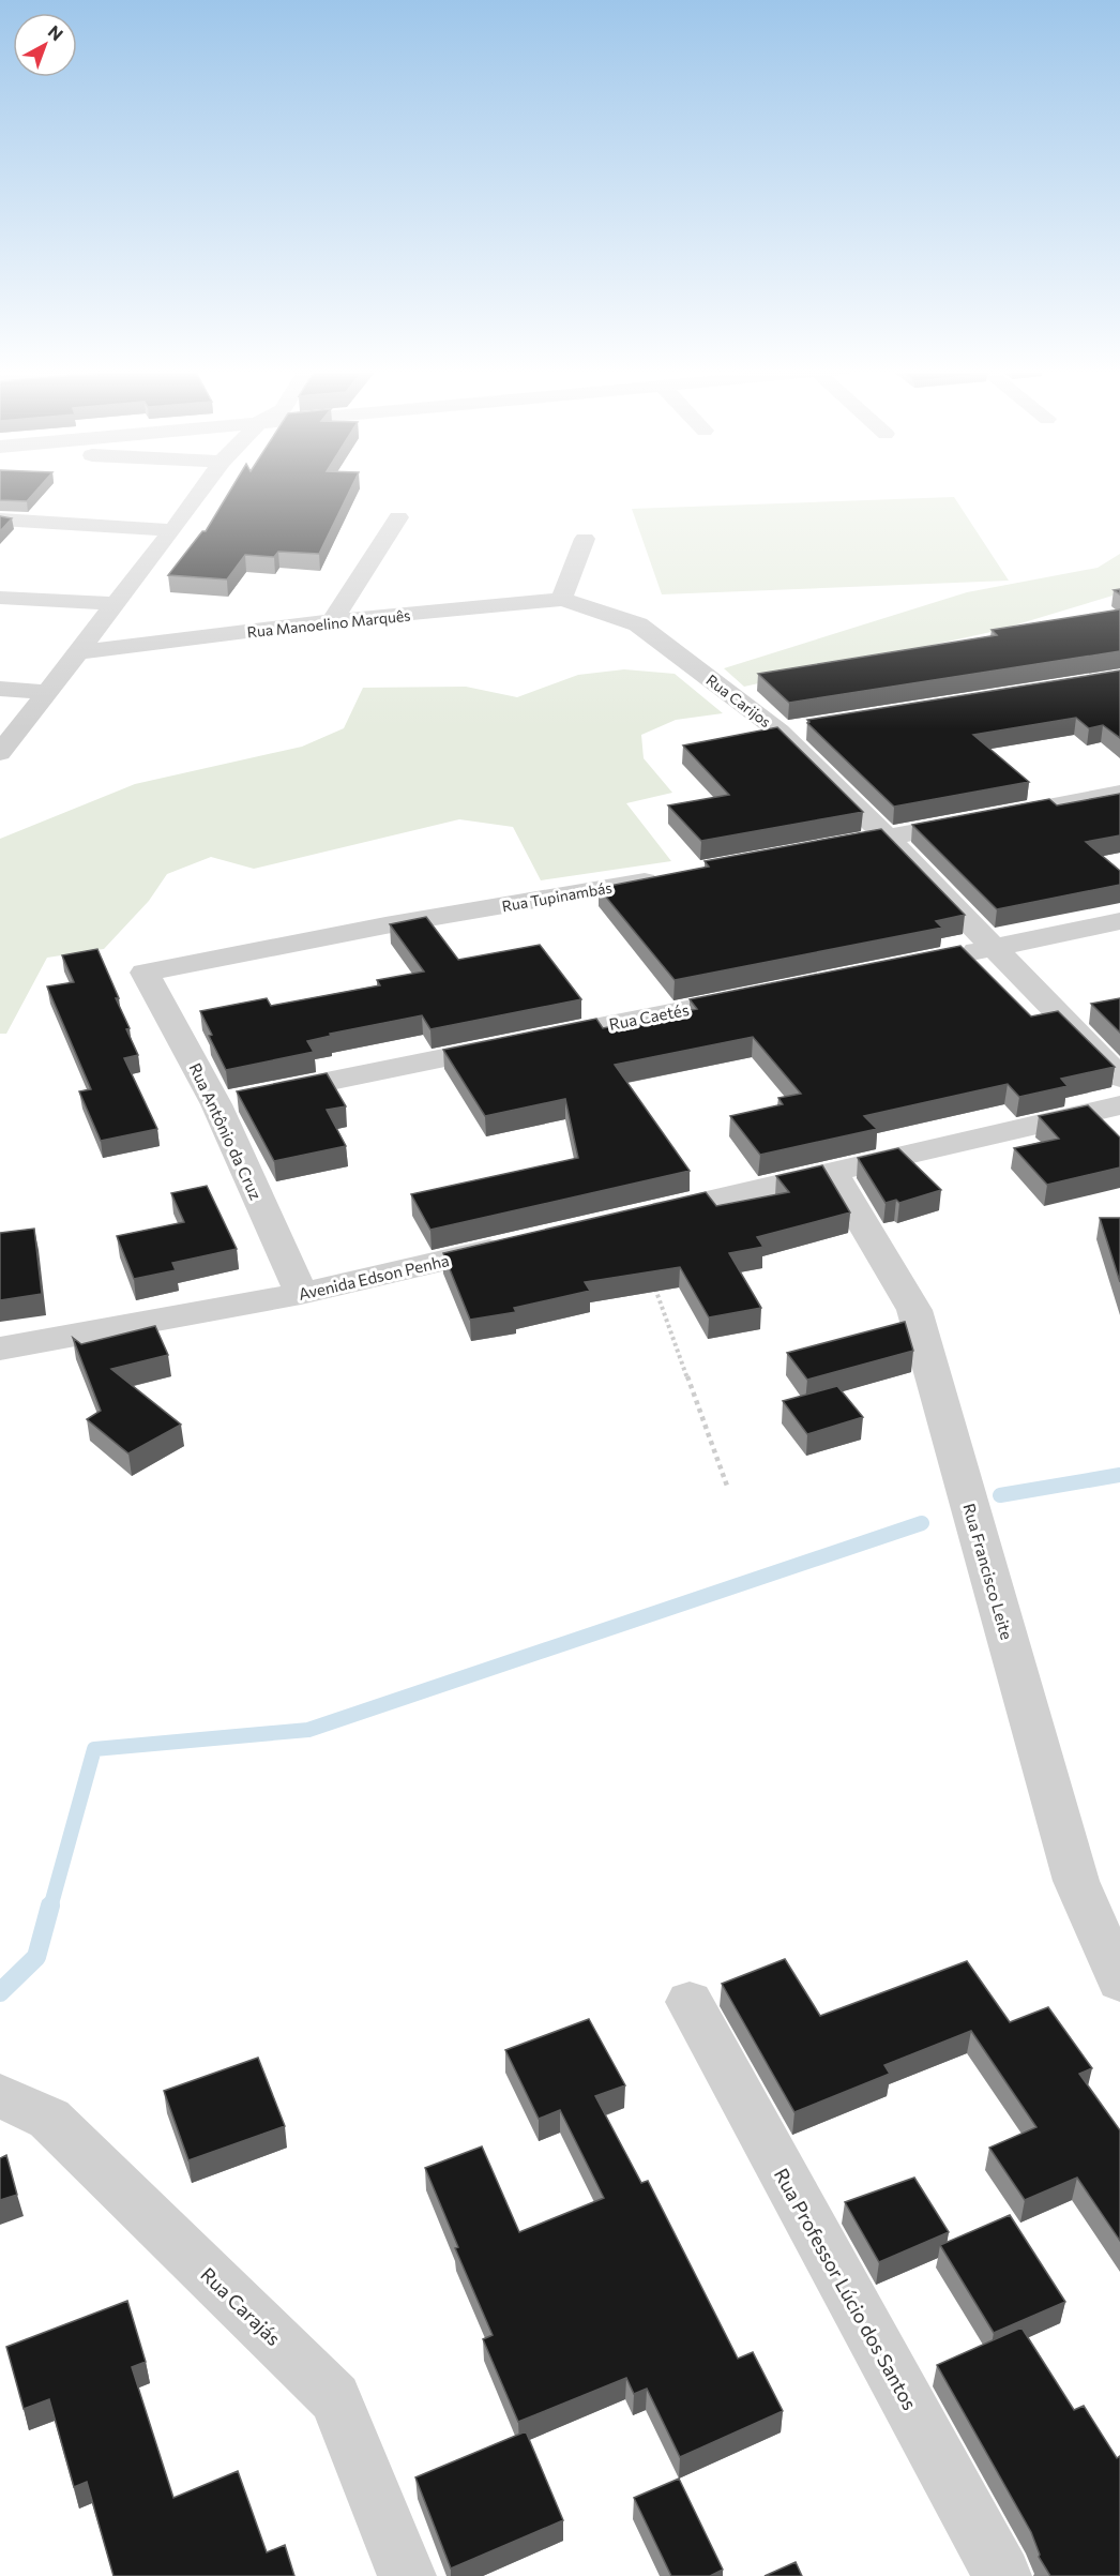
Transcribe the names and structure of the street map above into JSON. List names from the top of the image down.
{
  "streets": {
    "street": [
      "Rua Manoelino Marquês",
      "Rua Carijos",
      "Rua Tupinambás",
      "Rua Caetés",
      "Rua Antônio da Cruz",
      "Avenida Edson Penha",
      "Rua Francisco Leite",
      "Rua Professor Lúcio dos Santos",
      "Rua Carajás"
    ]
  },
  "crossings": [
    ["Rua Manoelino Marquês", "Rua Carijos"],
    ["Rua Tupinambás", "Rua Antônio da Cruz"],
    ["Rua Caetés", "Rua Antônio da Cruz"],
    ["Rua Antônio da Cruz", "Avenida Edson Penha"]
  ],
  "north": "top right"
}
